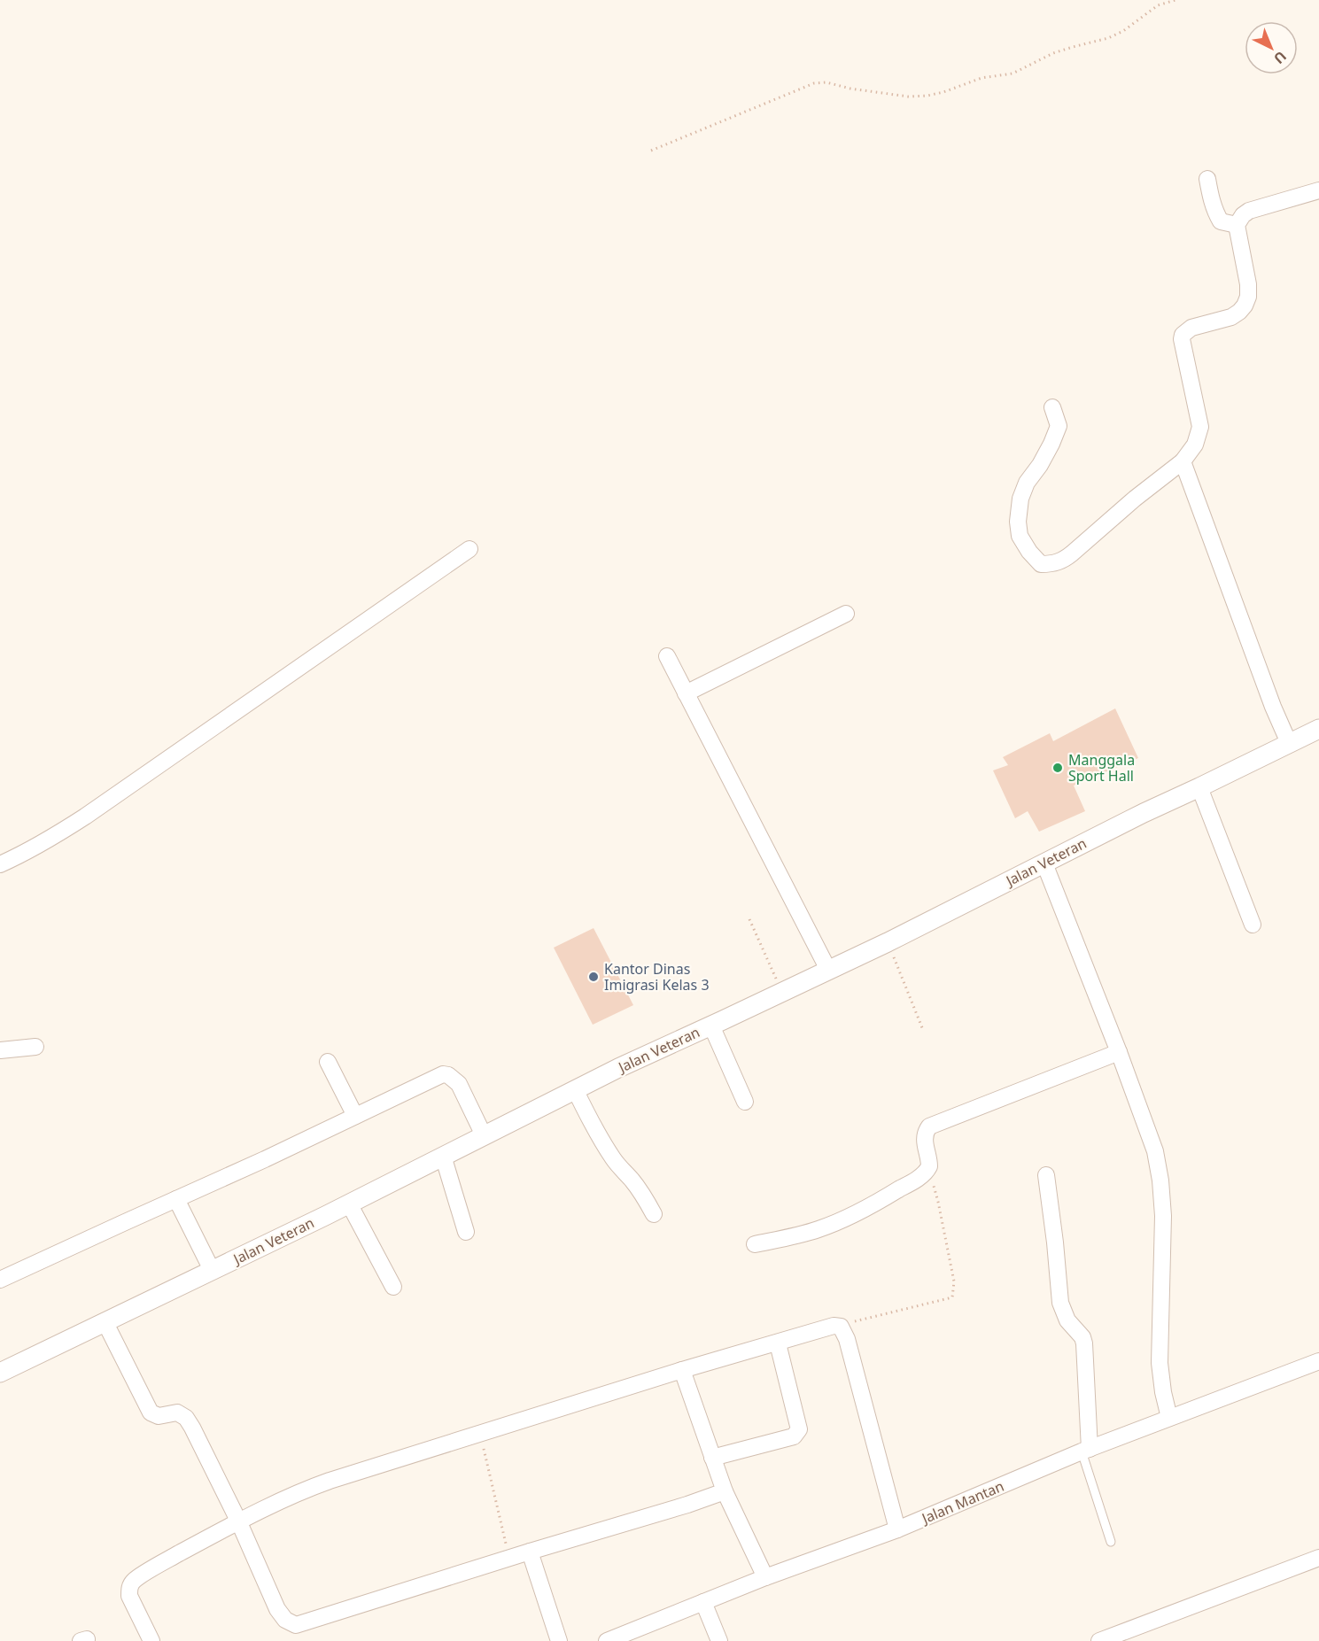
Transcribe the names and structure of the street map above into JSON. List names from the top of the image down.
{
  "streets": {
    "street": ["Jalan Veteran", "Jalan Mantan"]
  },
  "places": ["Manggala Sport Hall", "Kantor Dinas Imigrasi Kelas 3"],
  "north": "bottom right"
}
